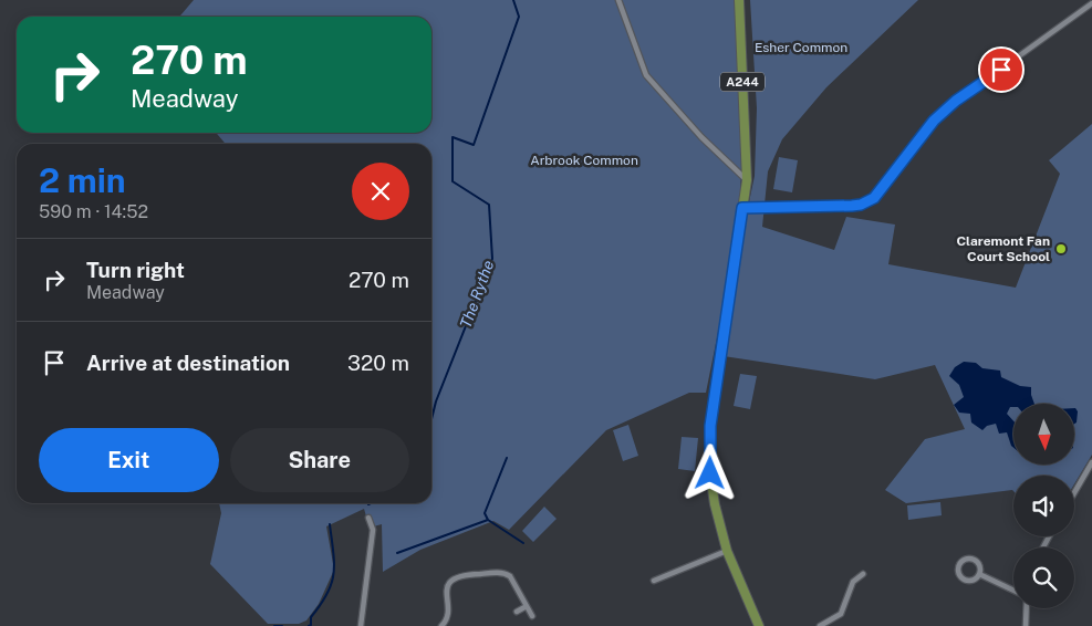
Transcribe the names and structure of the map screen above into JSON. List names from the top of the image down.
{
  "streets": {
    "main road": ["A244"]
  },
  "water": ["The Rythe"],
  "parks": ["Esher Common", "Arbrook Common"],
  "places": ["Claremont Fan Court School"],
  "north": "bottom",
  "page": {
    "turn": ["270 m", "Meadway"],
    "heading": ["2 min", "590 m · 14:52"],
    "list": [
      {
        "name": "Turn right",
        "note": "Meadway",
        "value": "270 m"
      },
      {
        "name": "Arrive at destination",
        "value": "320 m"
      }
    ],
    "buttons": ["Exit", "Share"]
  }
}
